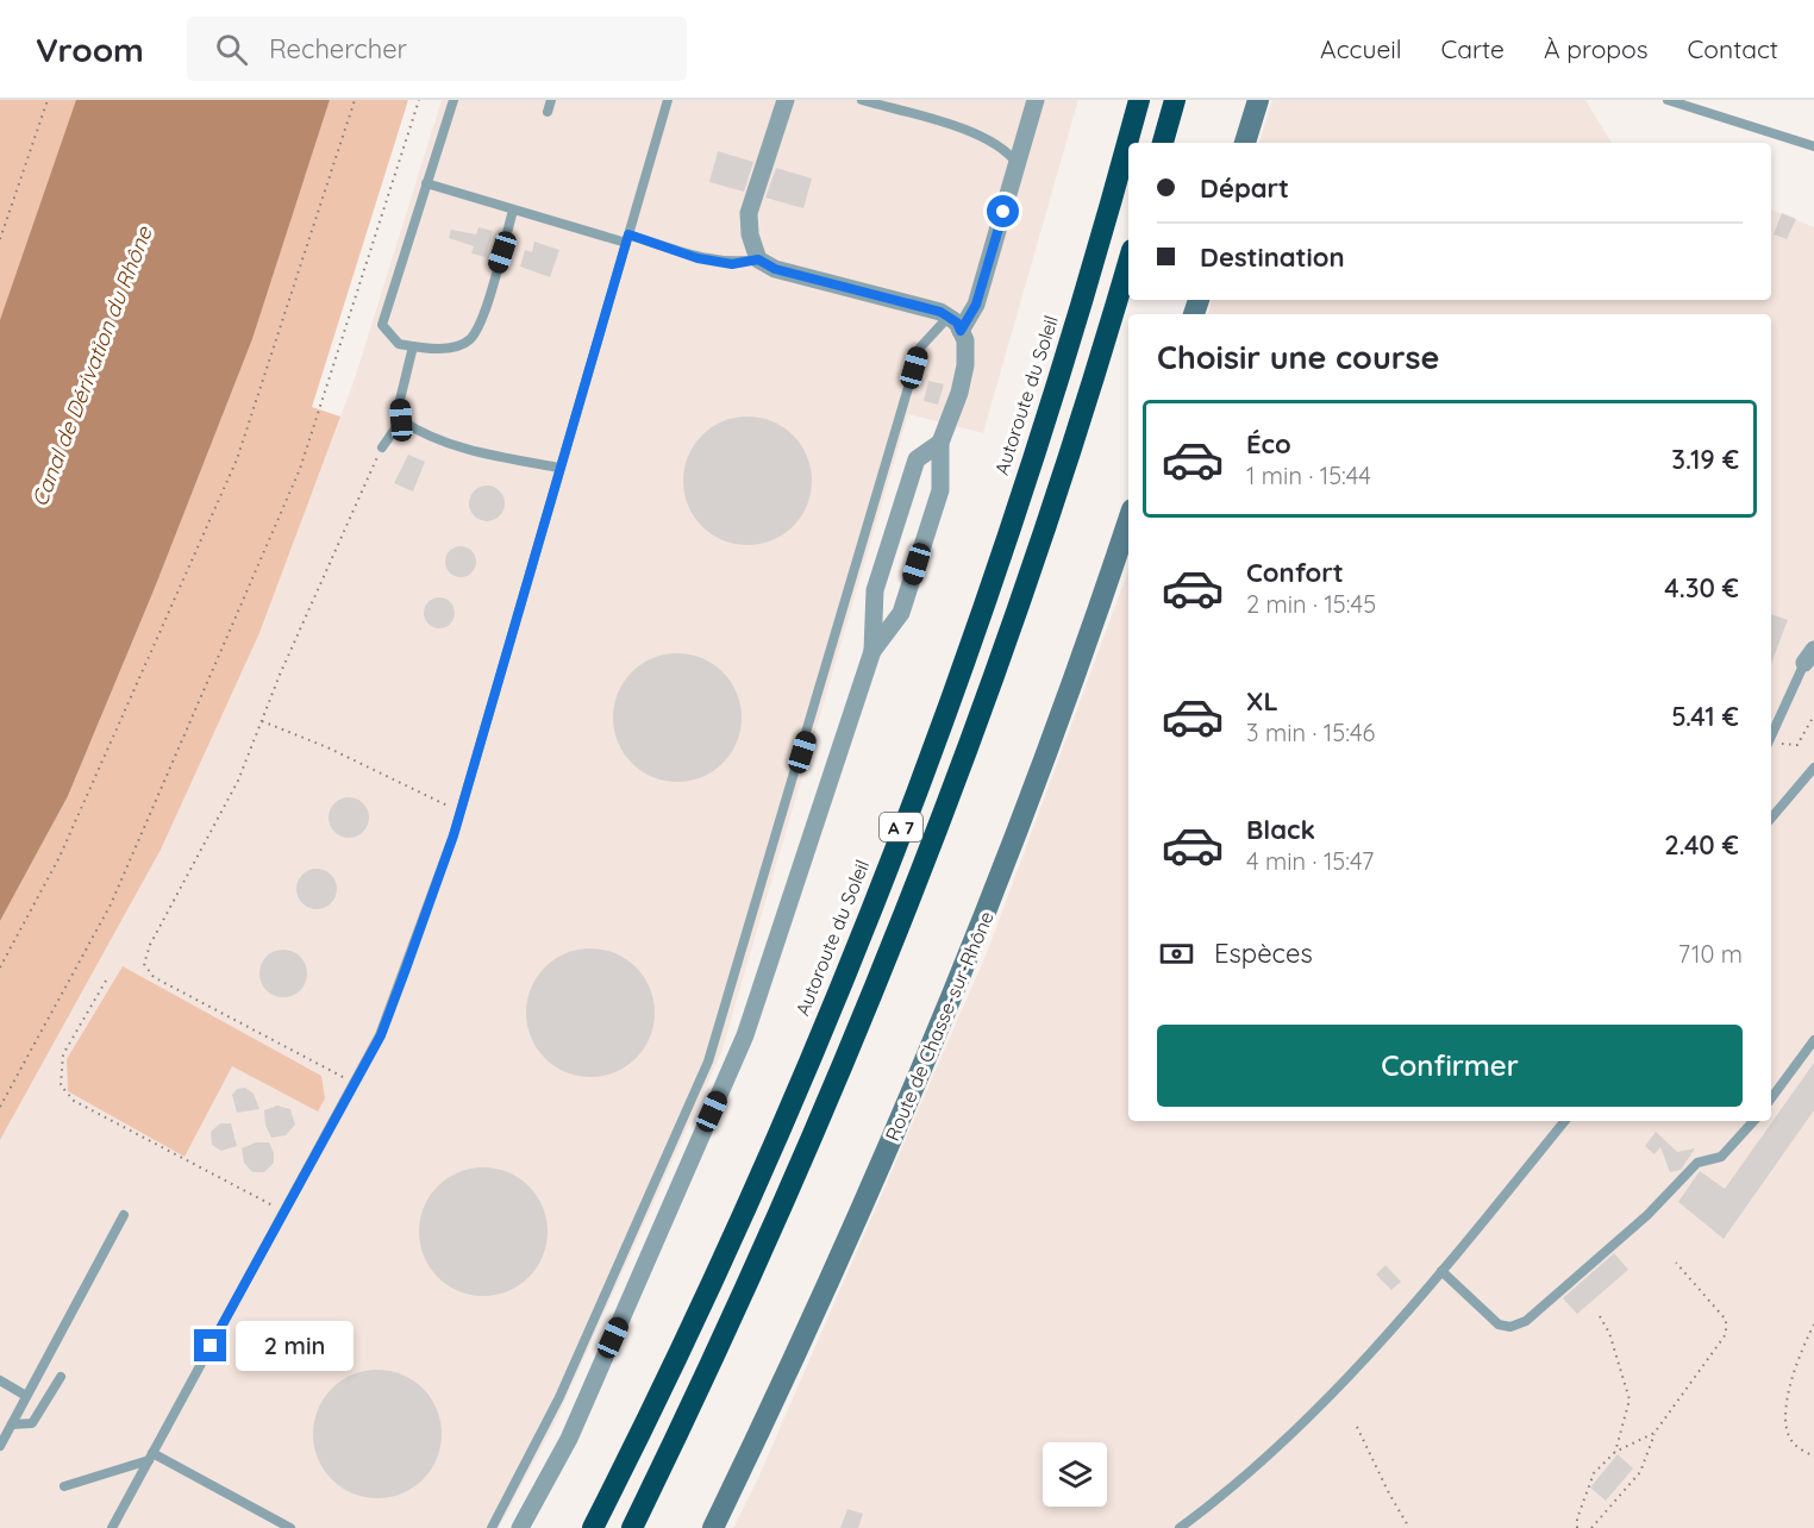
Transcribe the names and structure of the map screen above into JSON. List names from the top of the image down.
{
  "streets": {
    "highway": ["Autoroute du Soleil", "A 7"],
    "main road": ["Route de Chasse-sur-Rhône"]
  },
  "water": ["Canal de Dérivation du Rhône"],
  "page": {
    "header": "Vroom",
    "search": "Rechercher",
    "nav": [
      "Accueil",
      "Carte",
      "À propos",
      "Contact"
    ],
    "banner": ["Départ", "Destination"],
    "heading": "Choisir une course",
    "list": [
      {
        "name": "Éco",
        "note": "1 min · 15:44",
        "value": "3.19 €"
      },
      {
        "name": "Confort",
        "note": "2 min · 15:45",
        "value": "4.30 €"
      },
      {
        "name": "XL",
        "note": "3 min · 15:46",
        "value": "5.41 €"
      },
      {
        "name": "Black",
        "note": "4 min · 15:47",
        "value": "2.40 €"
      }
    ],
    "pay": ["Espèces", "710 m"],
    "buttons": "Confirmer",
    "bubble": "2 min"
  }
}
